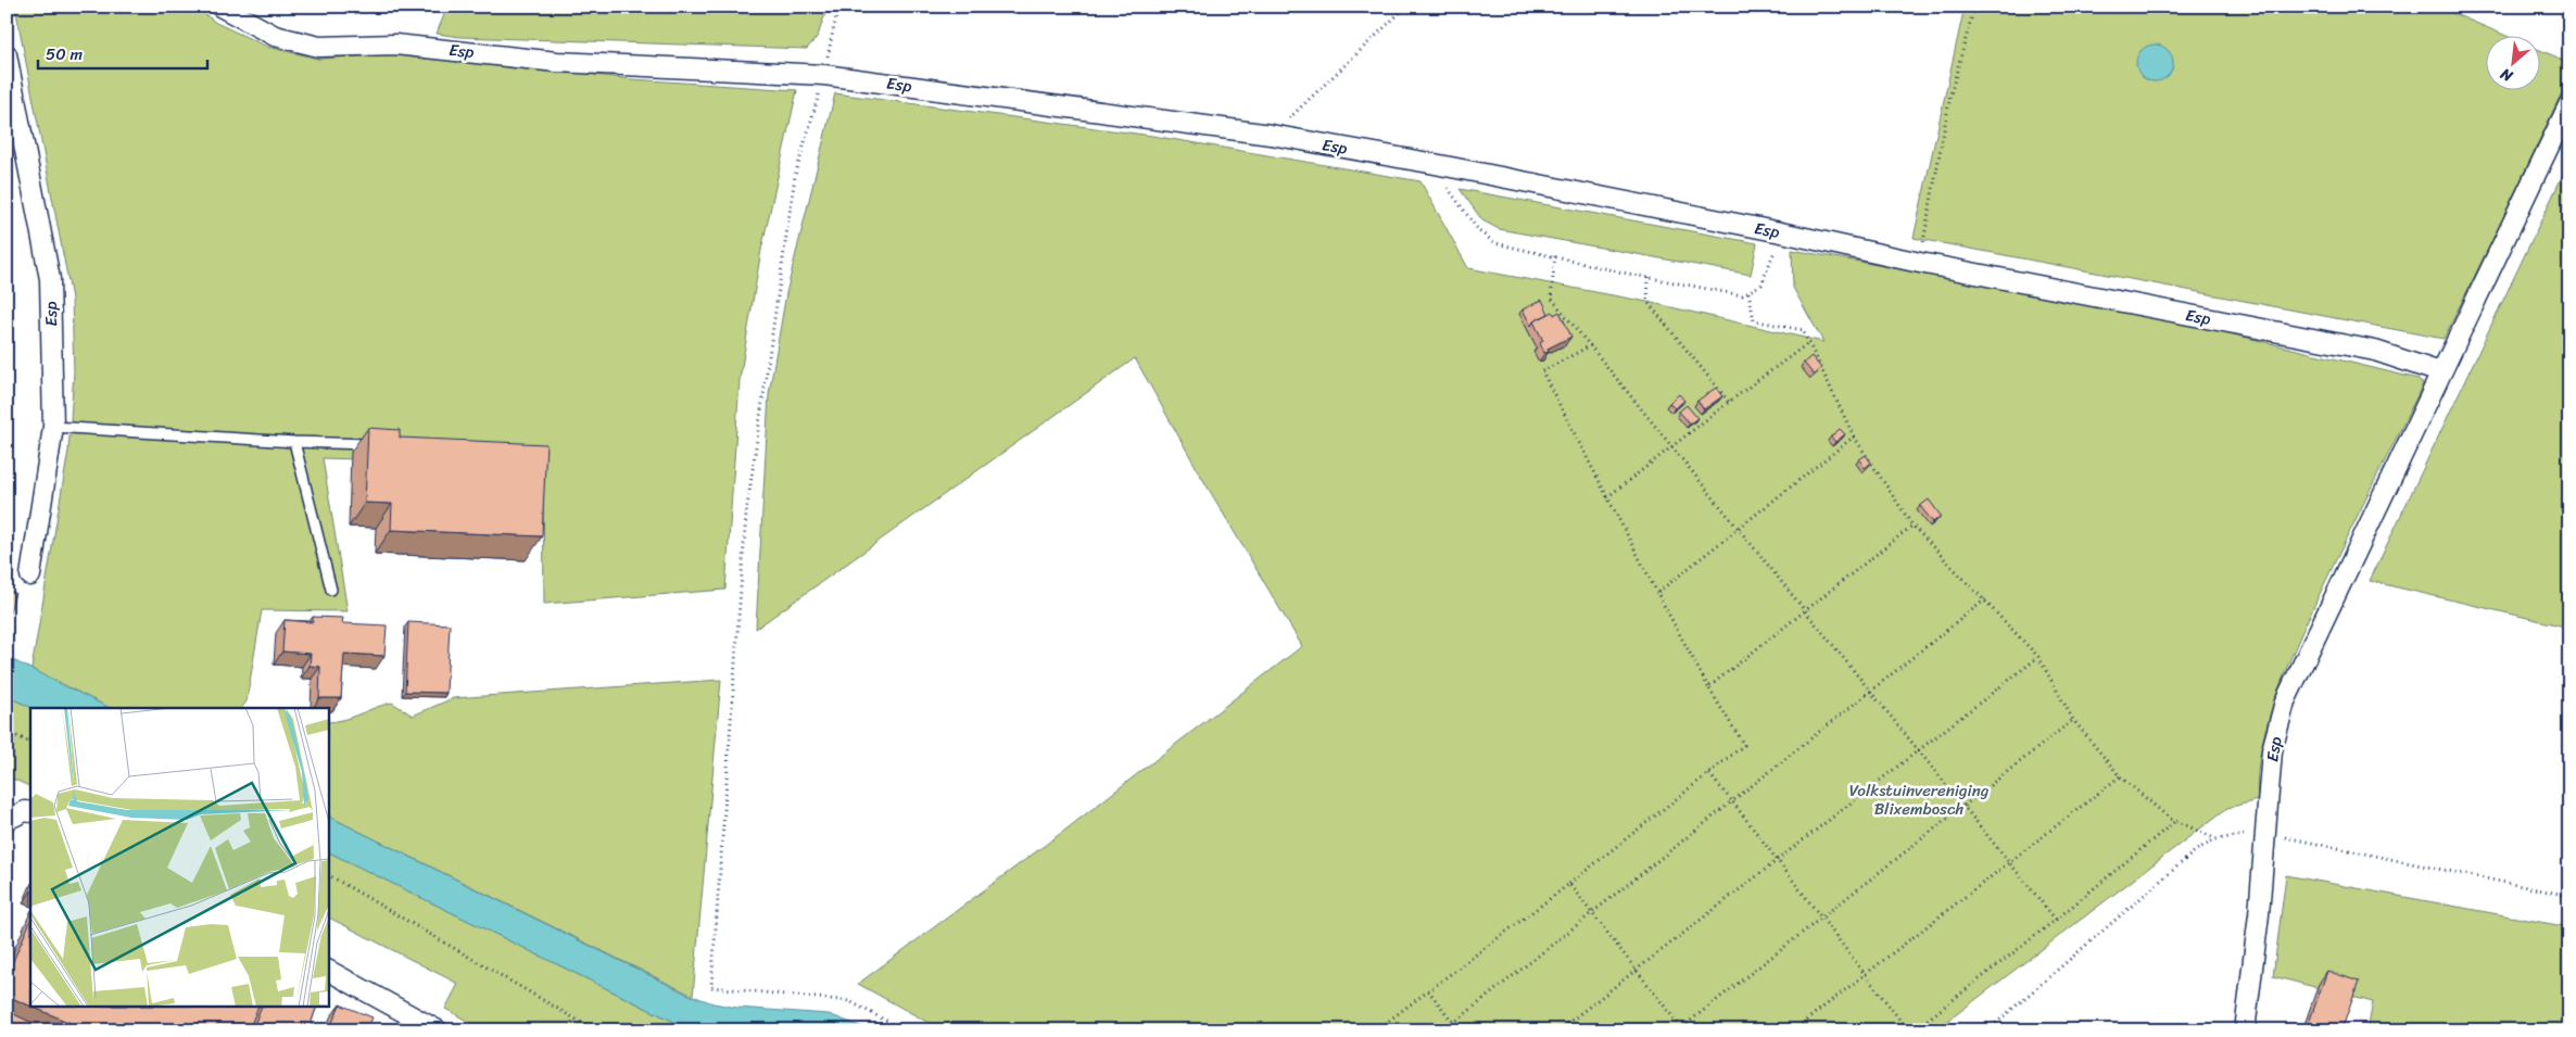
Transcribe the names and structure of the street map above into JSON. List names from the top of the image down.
{
  "streets": {
    "street": ["Esp"]
  },
  "parks": ["Volkstuinvereniging Blixembosch"],
  "scale_bar": "50 m",
  "north": "bottom left"
}
